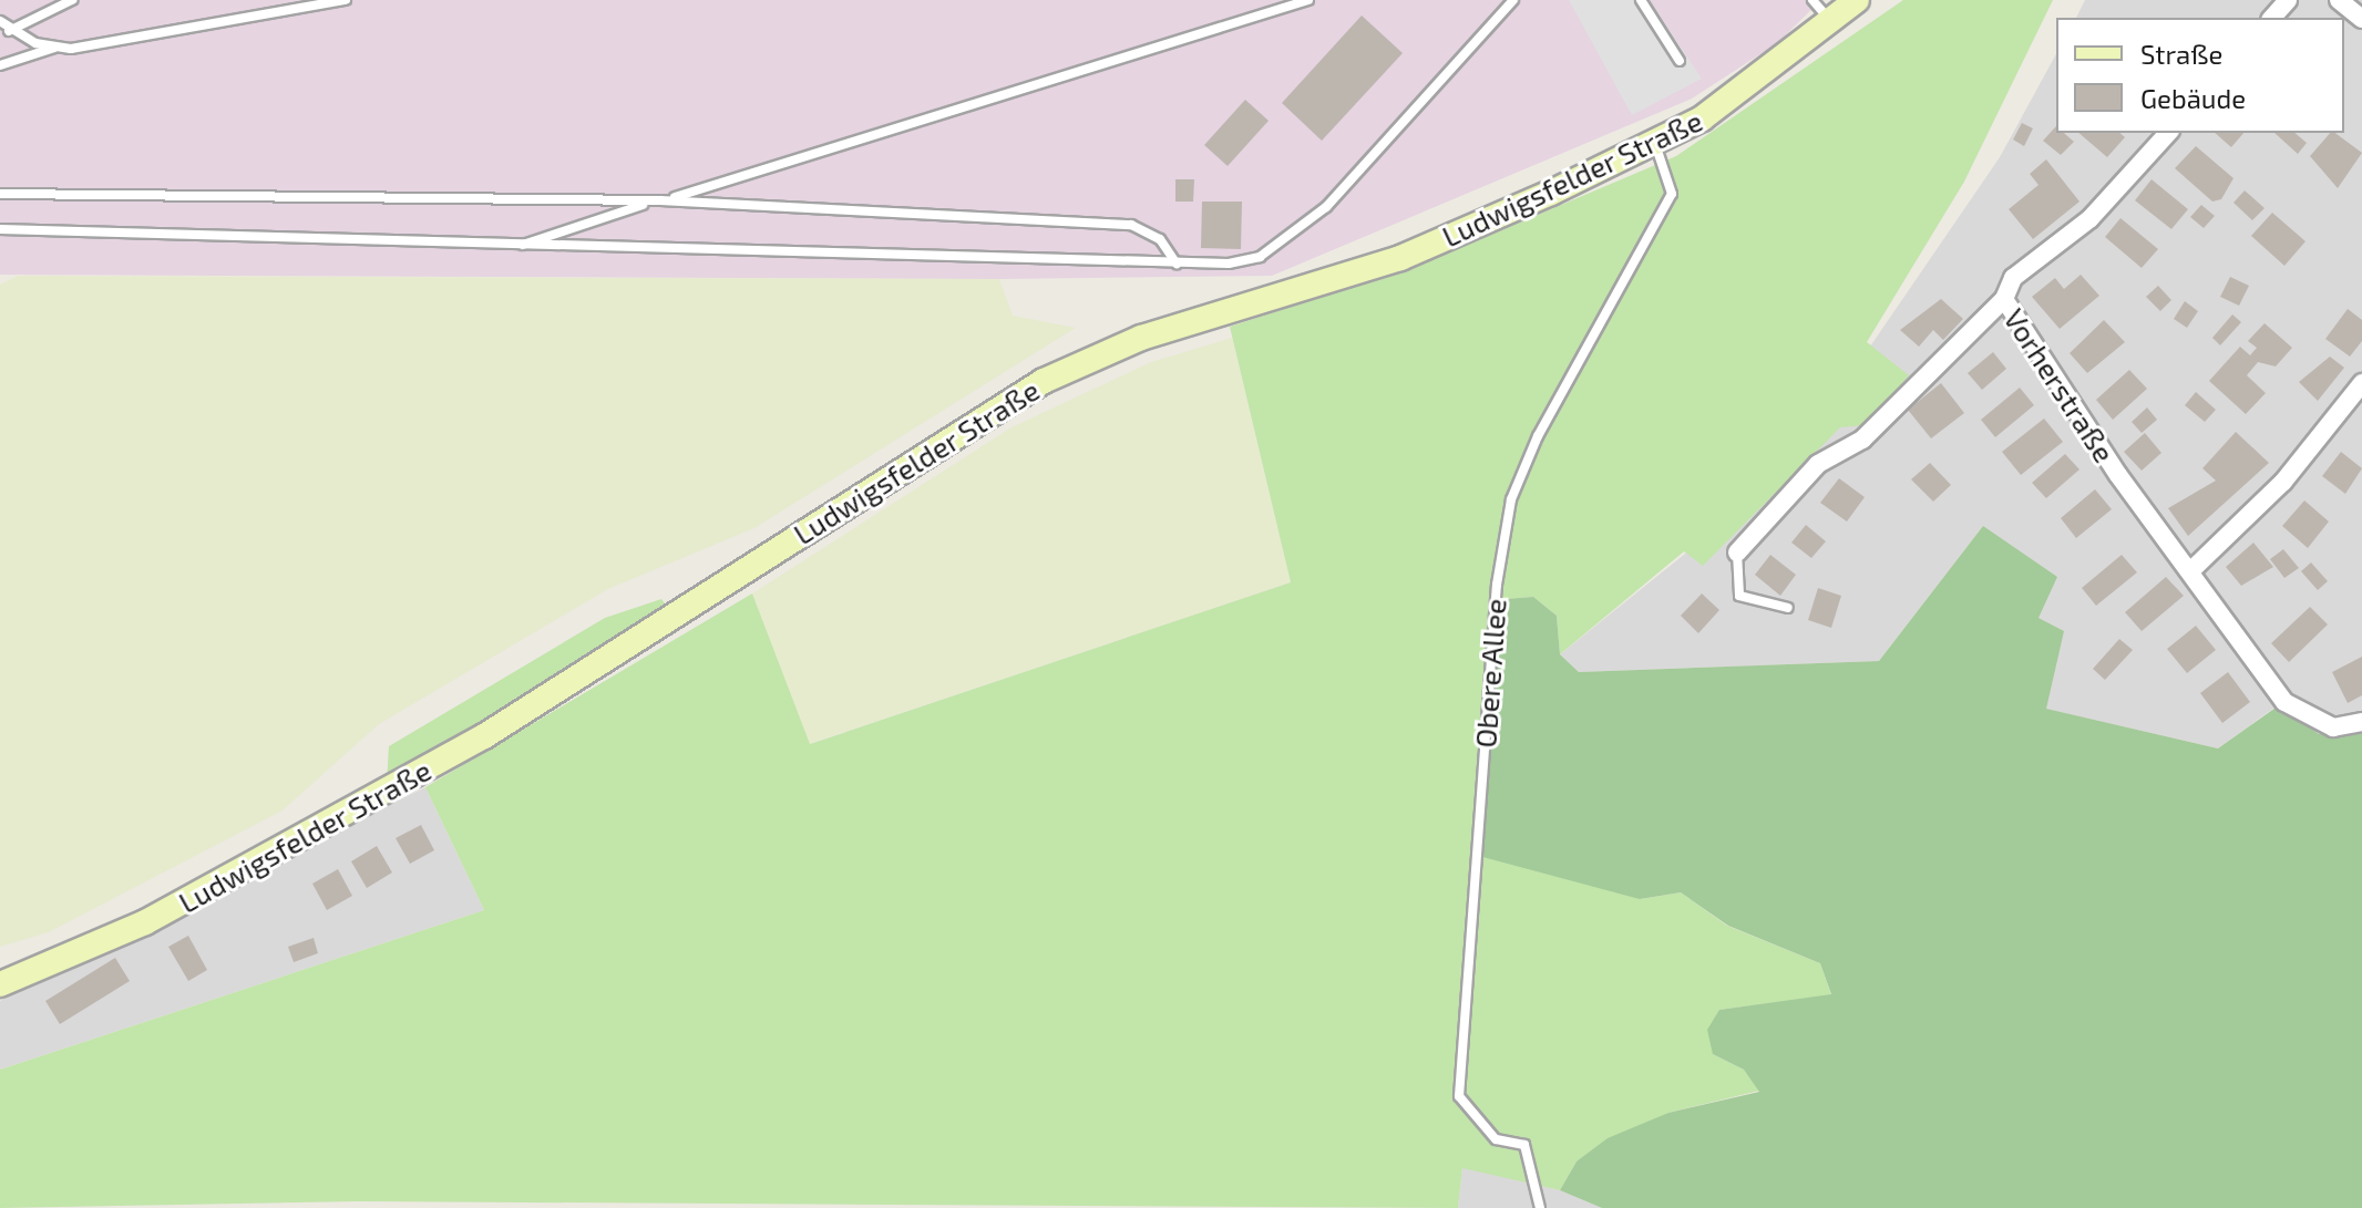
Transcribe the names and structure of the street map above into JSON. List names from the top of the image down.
{
  "streets": {
    "street": ["Ludwigsfelder Straße", "Vorherstraße"],
    "lane": ["Obere Allee"]
  },
  "crossings": [
    ["Ludwigsfelder Straße", "Obere Allee"]
  ],
  "legend": ["Straße", "Gebäude"]
}
